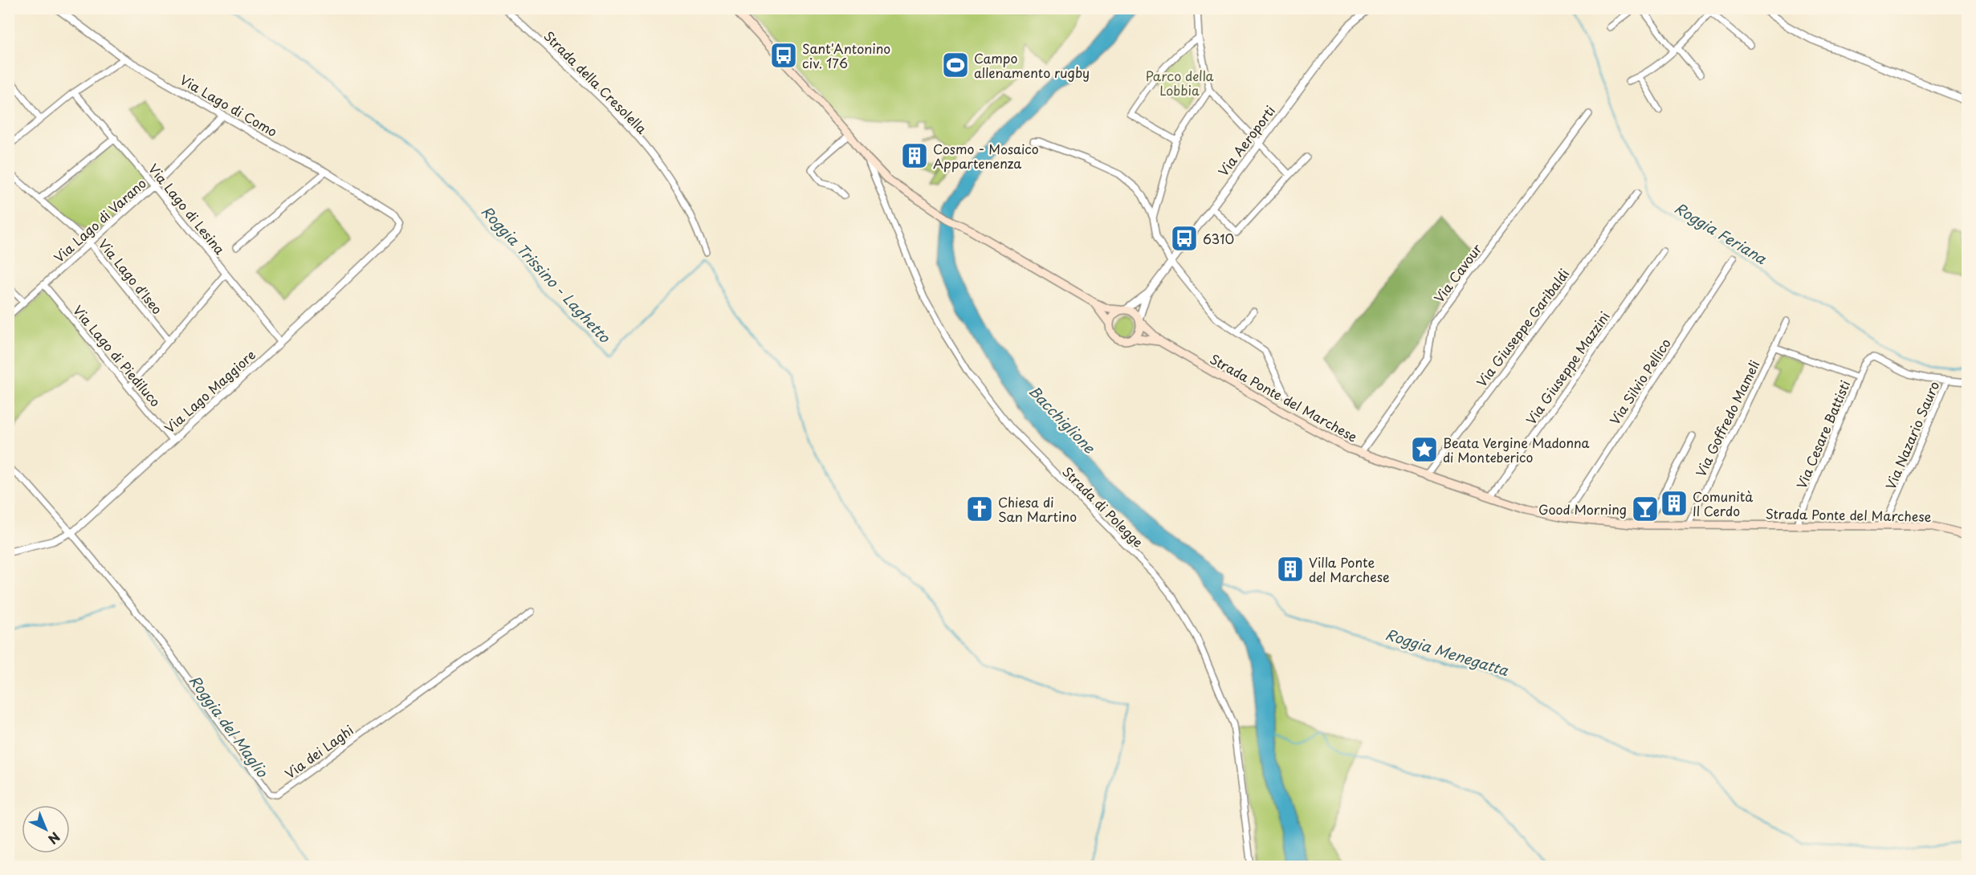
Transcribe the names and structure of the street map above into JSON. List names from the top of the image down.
{
  "streets": {
    "main road": ["Strada Ponte del Marchese"],
    "street": [
      "Strada della Cresolella",
      "Via Lago di Como",
      "Via Aeroporti",
      "Via Lago di Lesina",
      "Via Lago di Varano",
      "Via Cavour",
      "Via Lago d'Iseo",
      "Via Giuseppe Garibaldi",
      "Via Lago di Piediluco",
      "Via Giuseppe Mazzini",
      "Via Silvio Pellico",
      "Via Lago Maggiore",
      "Via Goffredo Mameli",
      "Via Cesare Battisti",
      "Via Nazario Sauro",
      "Strada di Polegge",
      "Via dei Laghi"
    ]
  },
  "crossings": [
    ["Via Lago di Como", "Via Lago di Varano"],
    ["Via Lago di Como", "Via Lago Maggiore"],
    ["Via Aeroporti", "Strada Ponte del Marchese"],
    ["Via Lago di Lesina", "Via Lago di Varano"],
    ["Via Lago di Lesina", "Via Lago Maggiore"],
    ["Via Lago di Varano", "Via Lago d'Iseo"],
    ["Via Lago di Varano", "Via Lago di Piediluco"],
    ["Via Cavour", "Strada Ponte del Marchese"],
    ["Via Giuseppe Garibaldi", "Strada Ponte del Marchese"],
    ["Via Lago di Piediluco", "Via Lago Maggiore"],
    ["Via Giuseppe Mazzini", "Strada Ponte del Marchese"],
    ["Via Silvio Pellico", "Strada Ponte del Marchese"],
    ["Via Lago Maggiore", "Via dei Laghi"],
    ["Strada Ponte del Marchese", "Via Goffredo Mameli"],
    ["Strada Ponte del Marchese", "Via Cesare Battisti"],
    ["Strada Ponte del Marchese", "Via Nazario Sauro"],
    ["Via Cesare Battisti", "Via Nazario Sauro"]
  ],
  "water": [
    "Roggia Feriana",
    "Roggia Trissino - Laghetto",
    "Bacchiglione",
    "Roggia Menegatta",
    "Roggia del Maglio"
  ],
  "parks": ["Parco della Lobbia"],
  "places": {
    "bus stop": ["Sant'Antonino civ. 176", "6310"],
    "sports": ["Campo allenamento rugby"],
    "building": ["Cosmo - Mosaico Appartenenza", "Comunità Il Cerdo", "Villa Ponte del Marchese"],
    "place": ["Beata Vergine Madonna di Monteberico"],
    "church": ["Chiesa di San Martino"],
    "bar": ["Good Morning"]
  },
  "north": "bottom right"
}
